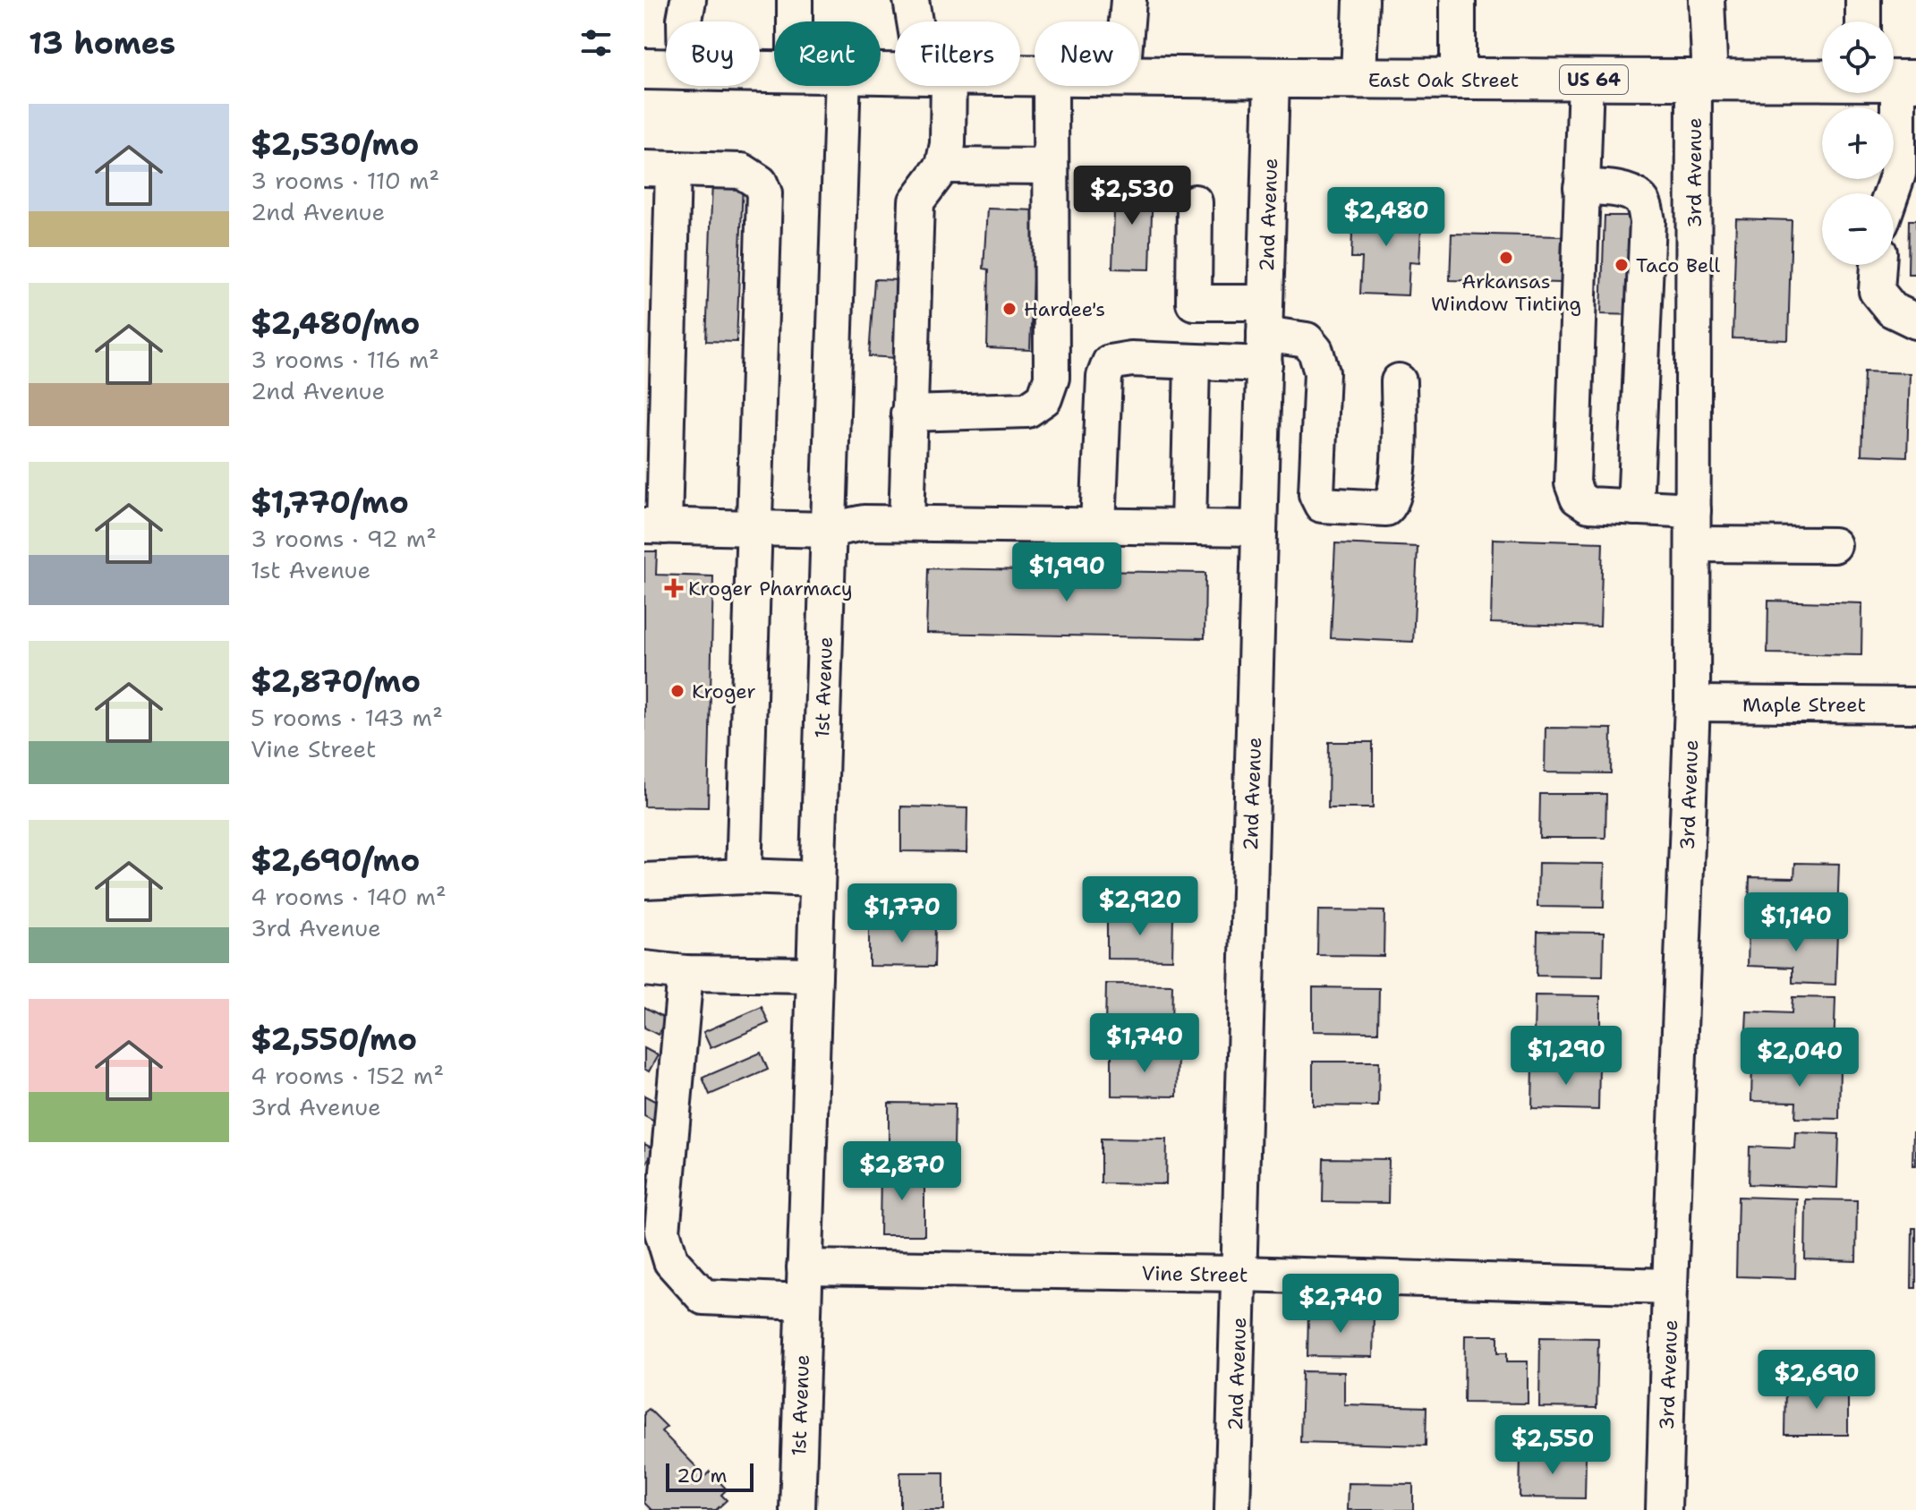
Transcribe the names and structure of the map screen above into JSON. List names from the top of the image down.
{
  "streets": {
    "highway": ["East Oak Street", "US 64"],
    "street": [
      "3rd Avenue",
      "2nd Avenue",
      "1st Avenue",
      "Maple Street",
      "Vine Street"
    ]
  },
  "crossings": [
    ["East Oak Street", "3rd Avenue"],
    ["East Oak Street", "2nd Avenue"],
    ["3rd Avenue", "Maple Street"],
    ["3rd Avenue", "Vine Street"],
    ["2nd Avenue", "Vine Street"],
    ["1st Avenue", "Vine Street"]
  ],
  "places": {
    "other": [
      "Arkansas Window Tinting",
      "Taco Bell",
      "Hardee's",
      "Kroger"
    ],
    "health": ["Kroger Pharmacy"]
  },
  "scale_bar": "20 m",
  "page": {
    "heading": "13 homes",
    "map_buttons": ["+", "−"],
    "chip": [
      "Buy",
      "Rent",
      "Filters",
      "New"
    ],
    "list": [
      {
        "name": "$2,530/mo",
        "note": "3 rooms · 110 m² · 2nd Avenue"
      },
      {
        "name": "$2,480/mo",
        "note": "3 rooms · 116 m² · 2nd Avenue"
      },
      {
        "name": "$1,770/mo",
        "note": "3 rooms · 92 m² · 1st Avenue"
      },
      {
        "name": "$2,870/mo",
        "note": "5 rooms · 143 m² · Vine Street"
      },
      {
        "name": "$2,690/mo",
        "note": "4 rooms · 140 m² · 3rd Avenue"
      },
      {
        "name": "$2,550/mo",
        "note": "4 rooms · 152 m² · 3rd Avenue"
      }
    ],
    "price": [
      "$2,530",
      "$2,480",
      "$1,990",
      "$2,920",
      "$1,770",
      "$1,140",
      "$1,740",
      "$1,290",
      "$2,040",
      "$2,870",
      "$2,740",
      "$2,690",
      "$2,550"
    ],
    "scale": "20 m"
  }
}
